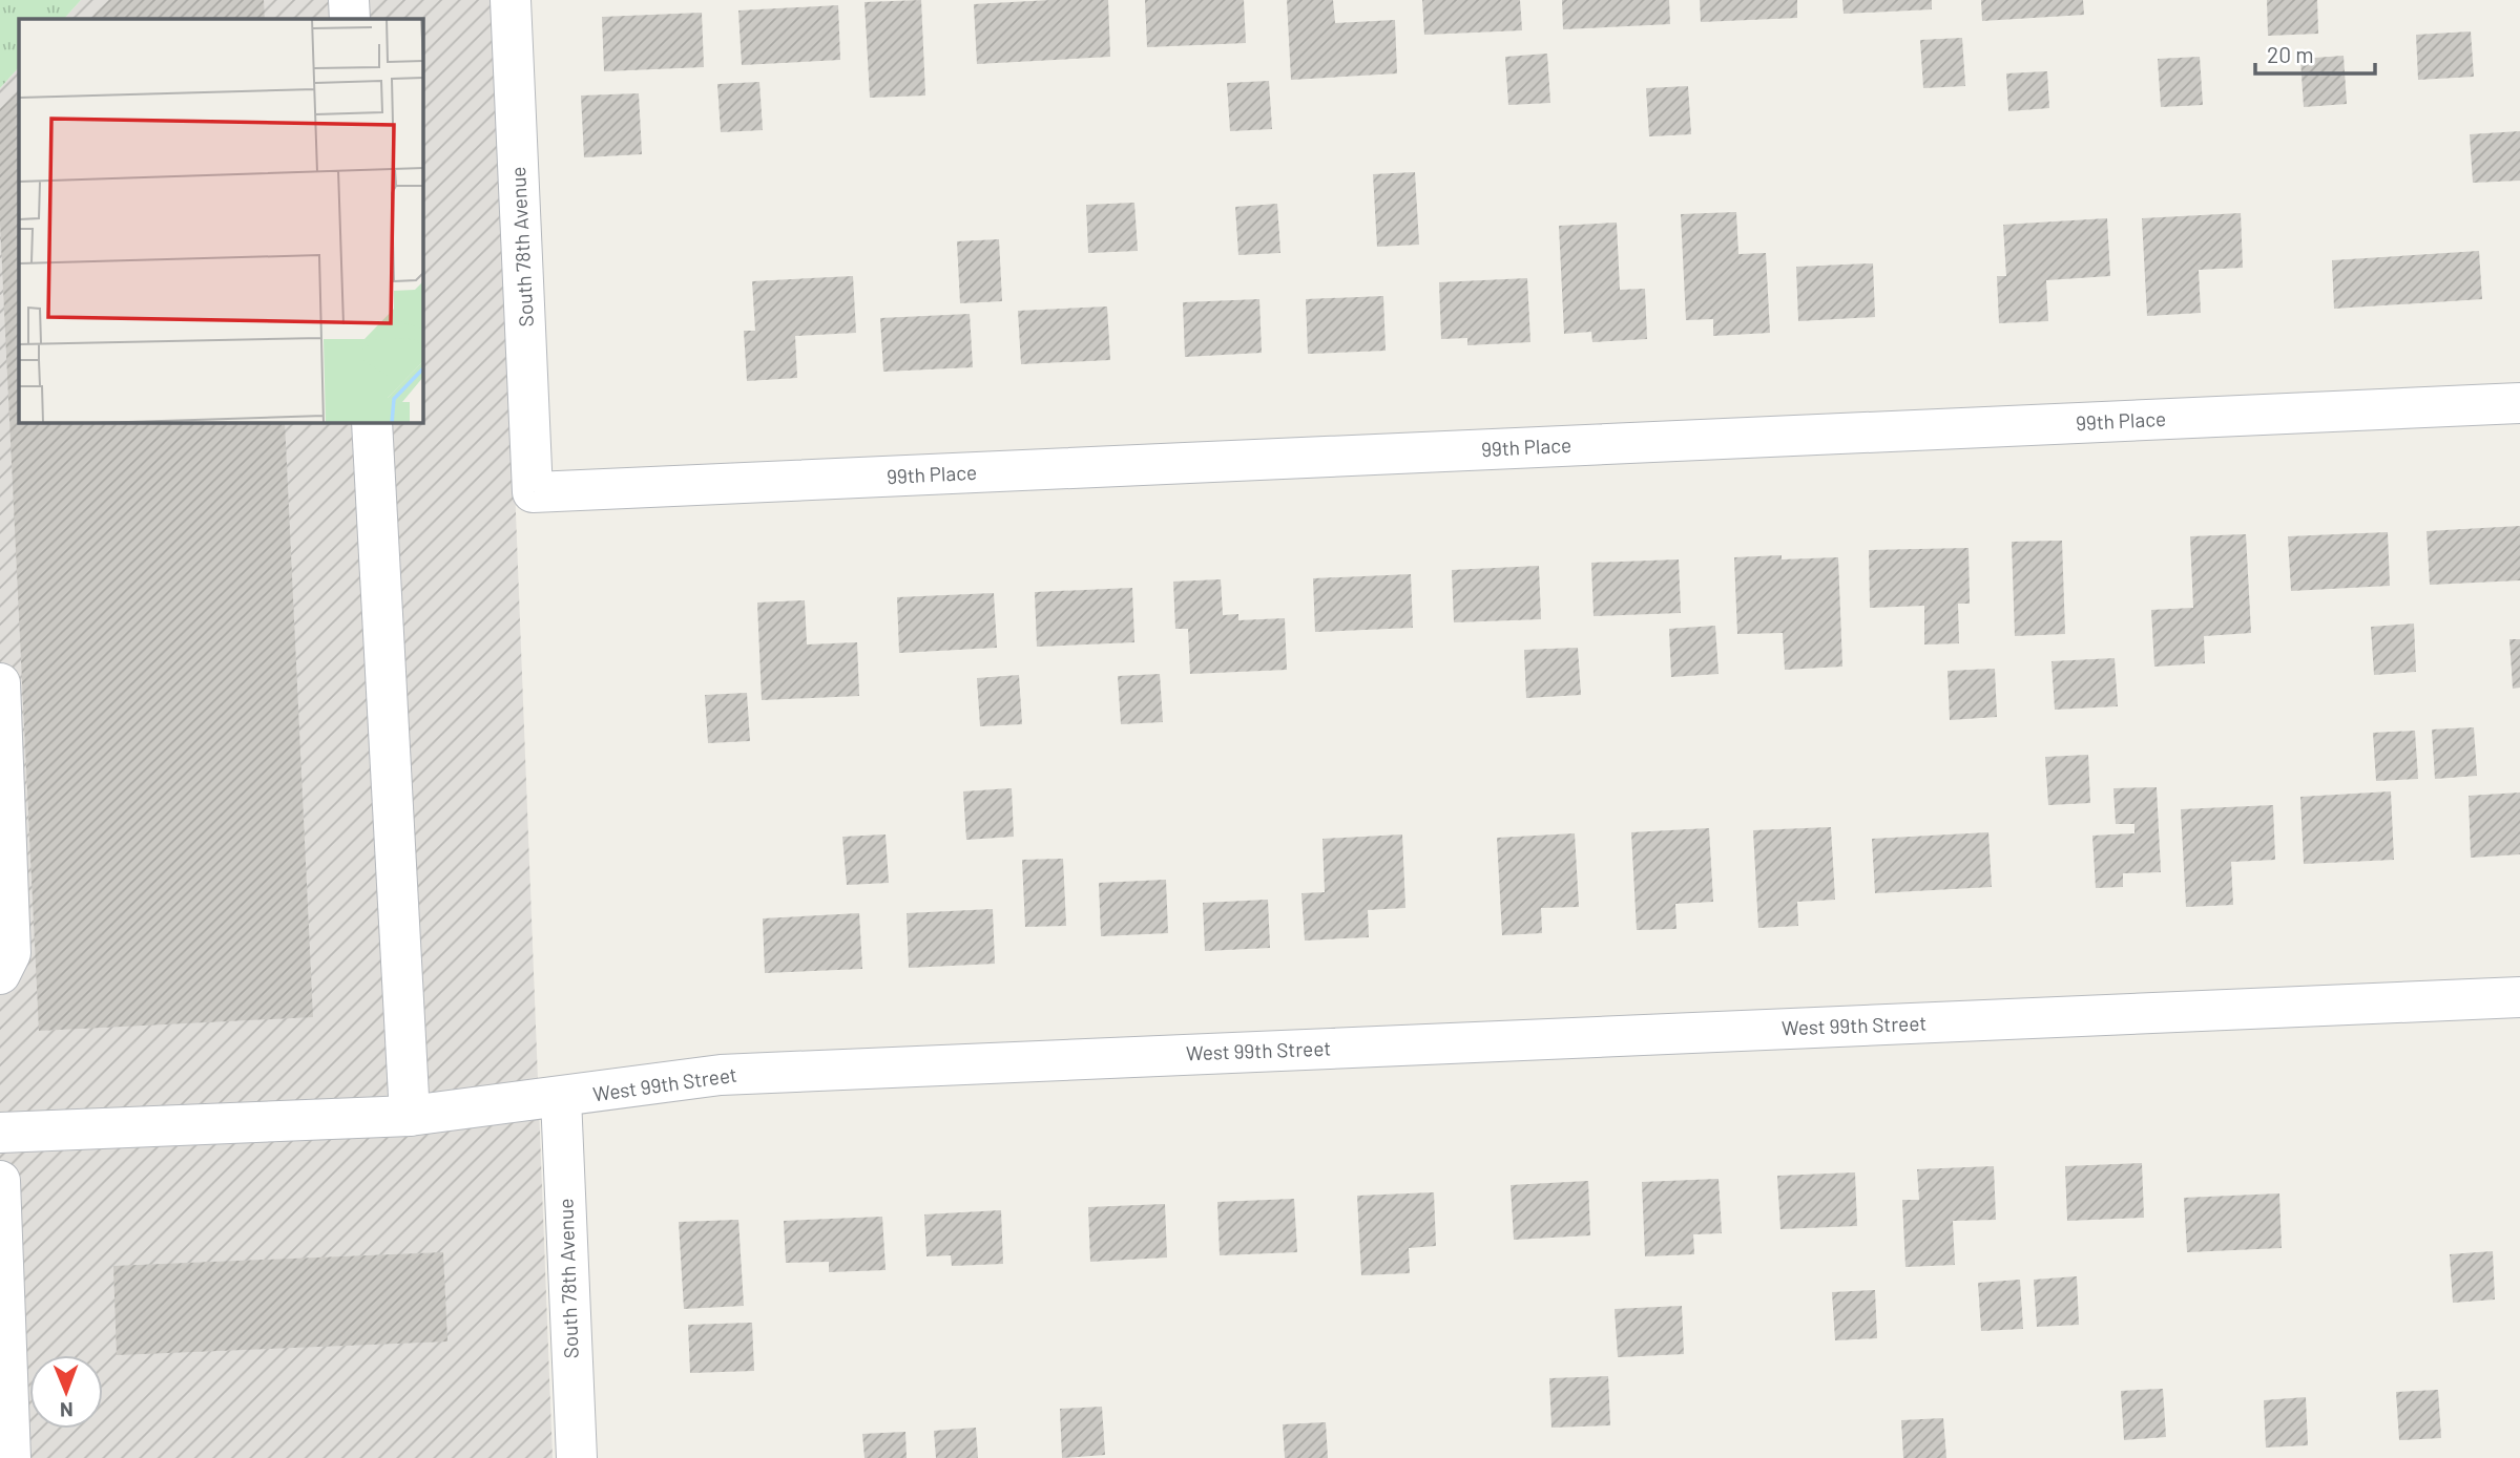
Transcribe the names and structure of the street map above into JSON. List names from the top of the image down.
{
  "streets": {
    "street": ["South 78th Avenue", "99th Place", "West 99th Street"]
  },
  "crossings": [
    ["South 78th Avenue", "99th Place"],
    ["South 78th Avenue", "West 99th Street"]
  ],
  "scale_bar": "20 m",
  "north": "bottom"
}
